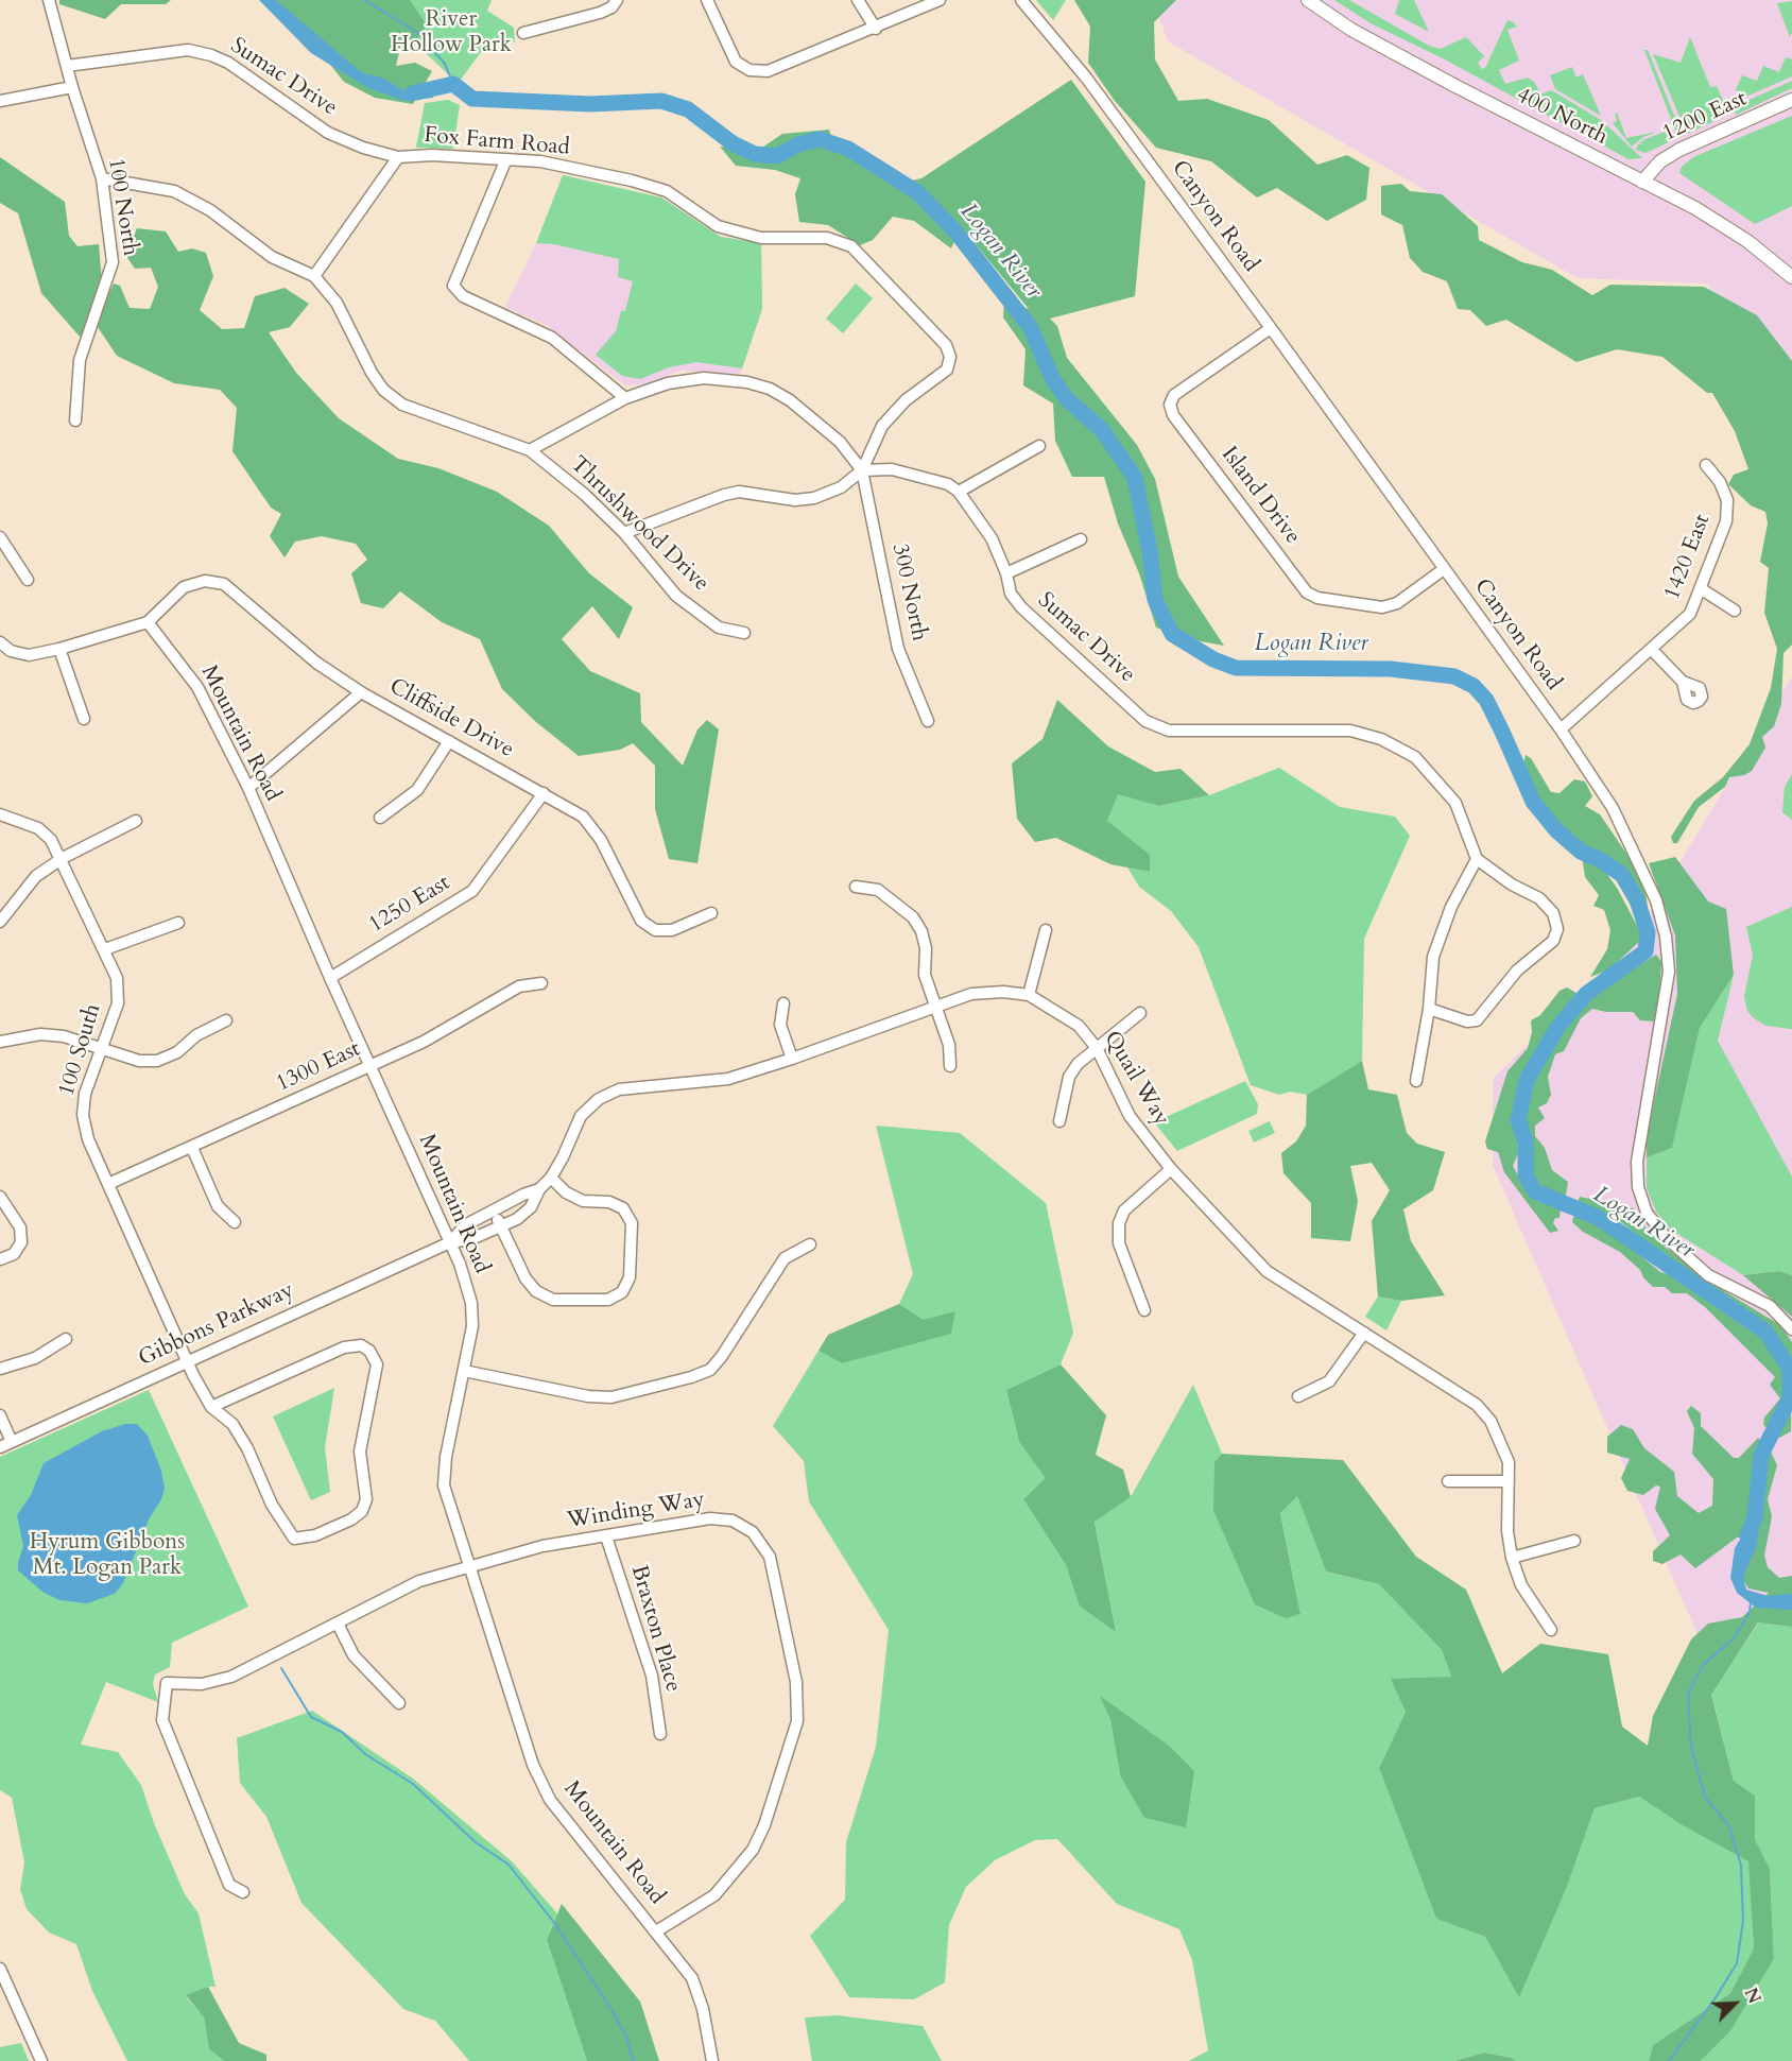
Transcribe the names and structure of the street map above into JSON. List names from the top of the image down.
{
  "streets": {
    "main road": ["400 North", "1200 East"],
    "street": [
      "Sumac Drive",
      "Fox Farm Road",
      "100 North",
      "Canyon Road",
      "Island Drive",
      "Thrushwood Drive",
      "1420 East",
      "300 North",
      "Cliffside Drive",
      "Mountain Road",
      "1250 East",
      "100 South",
      "1300 East",
      "Quail Way",
      "Gibbons Parkway",
      "Winding Way",
      "Braxton Place"
    ]
  },
  "crossings": [
    ["Sumac Drive", "Fox Farm Road"],
    ["Sumac Drive", "100 North"],
    ["400 North", "1200 East"],
    ["Fox Farm Road", "300 North"],
    ["100 North", "Thrushwood Drive"],
    ["Canyon Road", "Island Drive"],
    ["Canyon Road", "1420 East"],
    ["Cliffside Drive", "Mountain Road"],
    ["Cliffside Drive", "1250 East"],
    ["Mountain Road", "1250 East"],
    ["Mountain Road", "1300 East"],
    ["Mountain Road", "Quail Way"],
    ["Mountain Road", "Gibbons Parkway"],
    ["Mountain Road", "Winding Way"],
    ["100 South", "1300 East"],
    ["100 South", "Gibbons Parkway"],
    ["Quail Way", "Gibbons Parkway"],
    ["Winding Way", "Braxton Place"]
  ],
  "water": ["Logan River"],
  "parks": ["River Hollow Park", "Hyrum Gibbons Mt. Logan Park"],
  "north": "top right"
}
